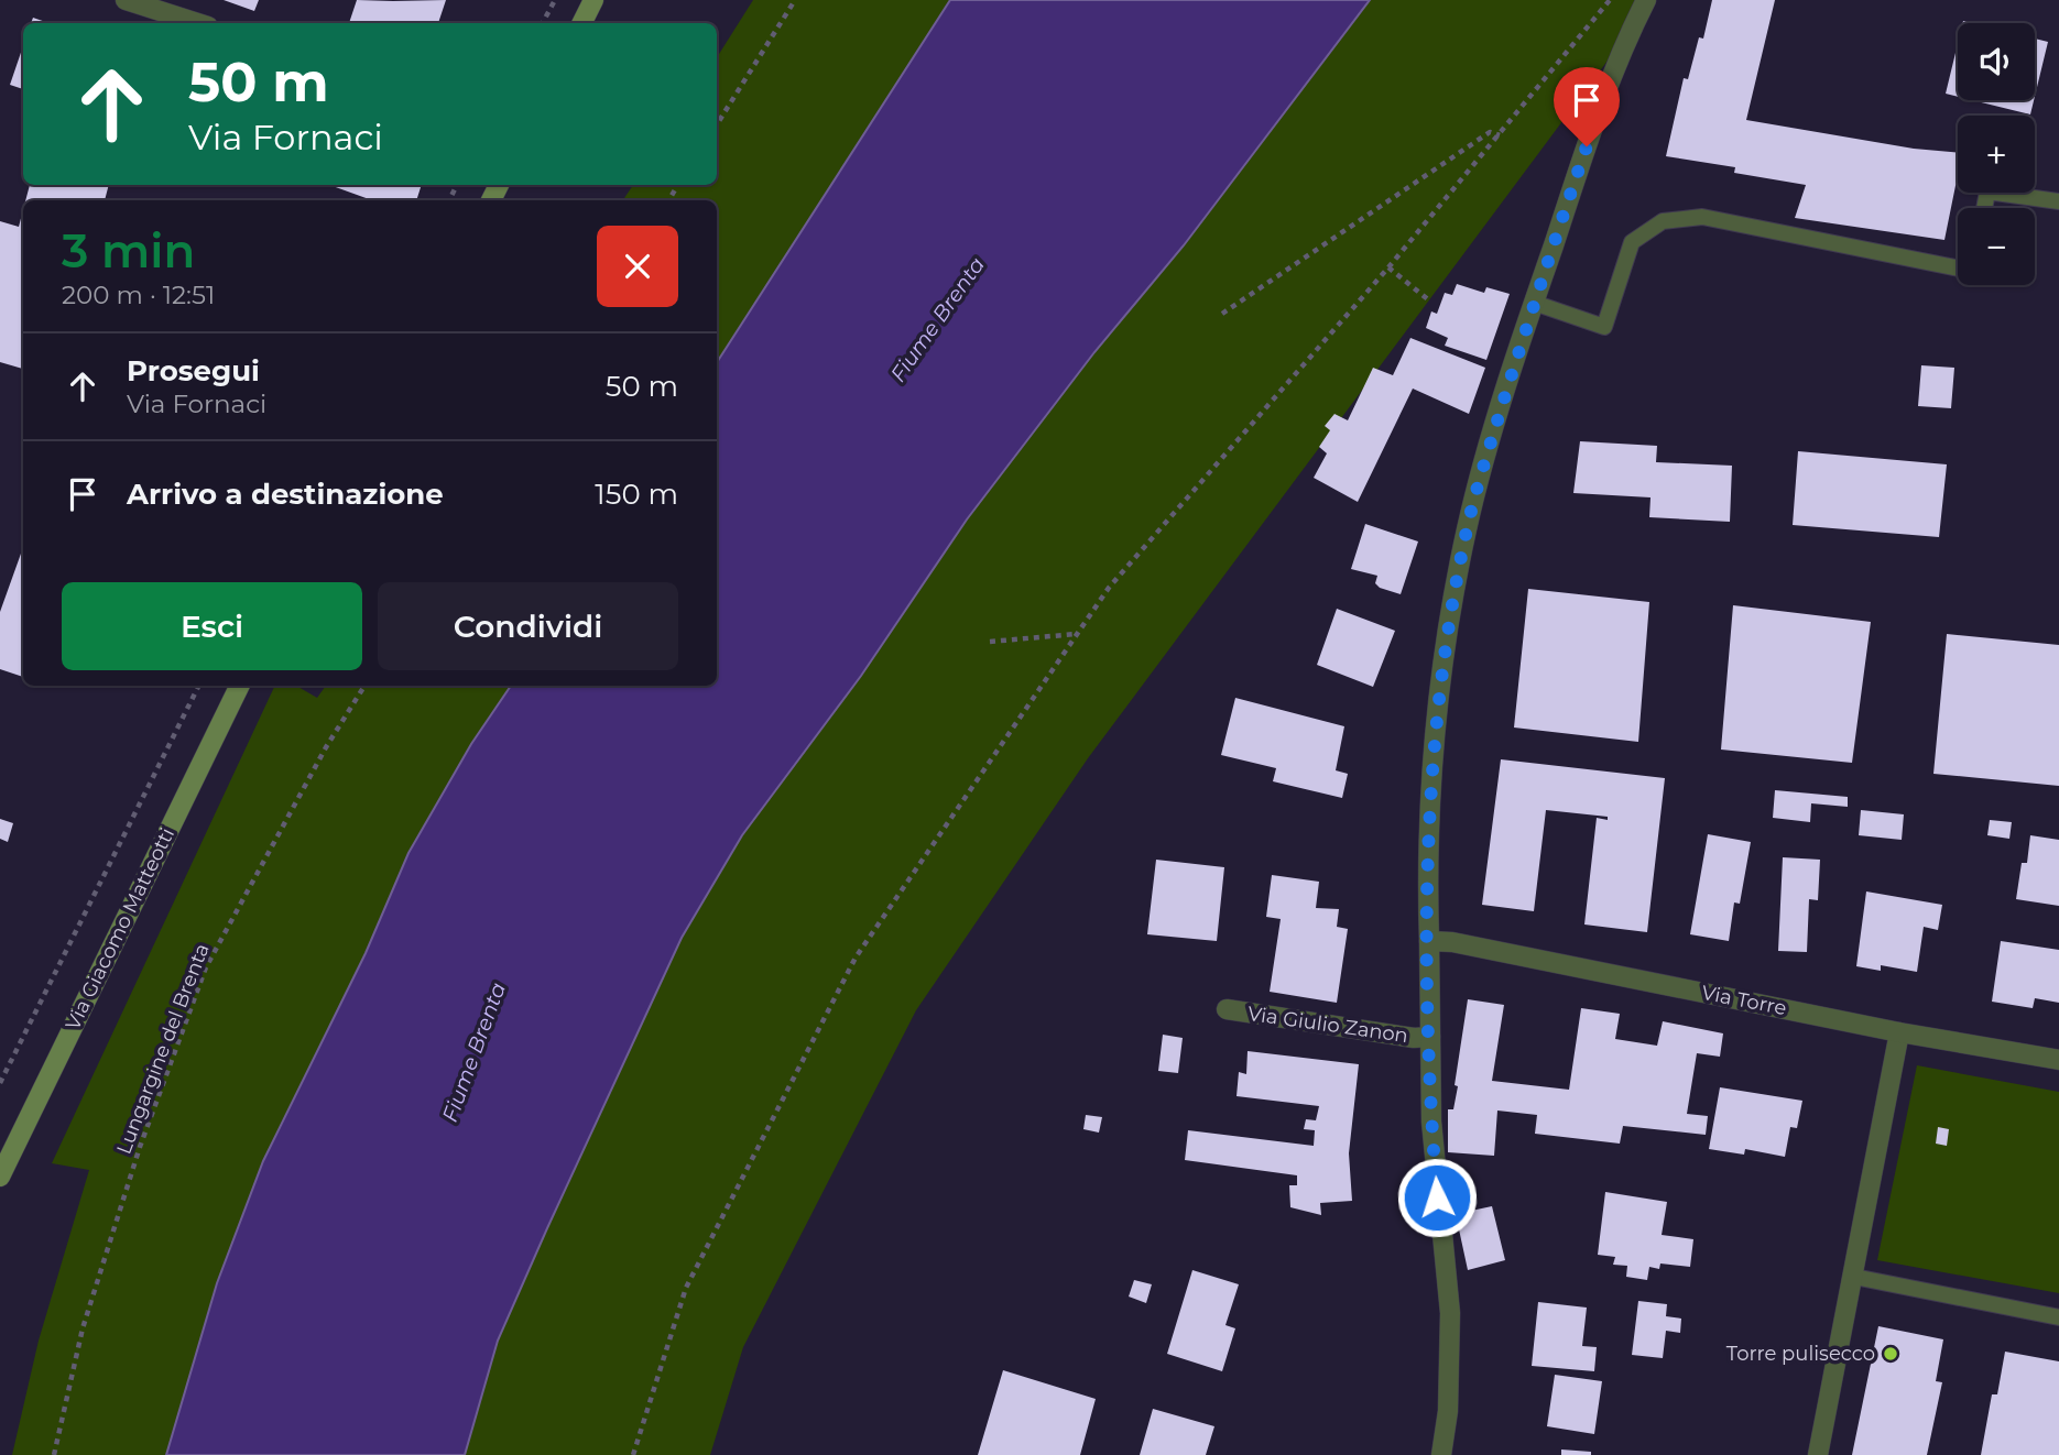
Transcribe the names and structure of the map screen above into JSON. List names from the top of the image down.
{
  "streets": {
    "main road": ["Via Giacomo Matteotti"],
    "street": ["Via Torre", "Via Giulio Zanon"],
    "path": ["Lungargine del Brenta"]
  },
  "crossings": [
    ["Via Torre", "Via Giulio Zanon"]
  ],
  "water": ["Fiume Brenta"],
  "places": ["Torre pulisecco"],
  "page": {
    "map_buttons": ["+", "−"],
    "turn": ["50 m", "Via Fornaci"],
    "heading": ["3 min", "200 m · 12:51"],
    "list": [
      {
        "name": "Prosegui",
        "note": "Via Fornaci",
        "value": "50 m"
      },
      {
        "name": "Arrivo a destinazione",
        "value": "150 m"
      }
    ],
    "buttons": ["Esci", "Condividi"]
  }
}
